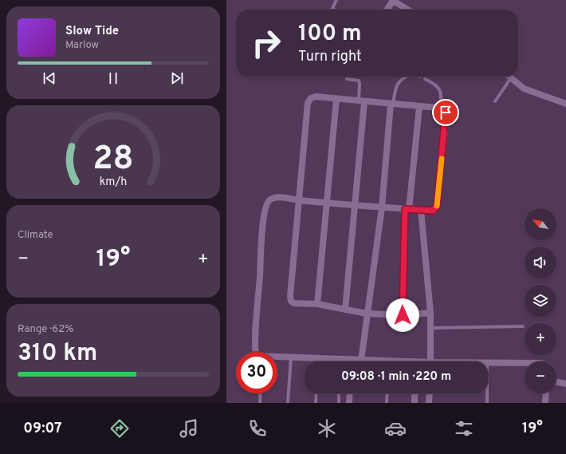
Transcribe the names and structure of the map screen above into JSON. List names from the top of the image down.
{
  "north": "top left",
  "page": {
    "turn": ["100 m", "Turn right"],
    "song": ["Slow Tide", "Marlow"],
    "tile": [
      "Climate",
      ["Range · 62%", "310 km"]
    ],
    "map_buttons": ["+", "−"],
    "heat": ["−", "19°", "+"],
    "limit": "30",
    "trip": "09:08 · 1 min · 220 m",
    "tabs": ["09:07", "19°"],
    "gauge": ["28", "km/h"]
  }
}
